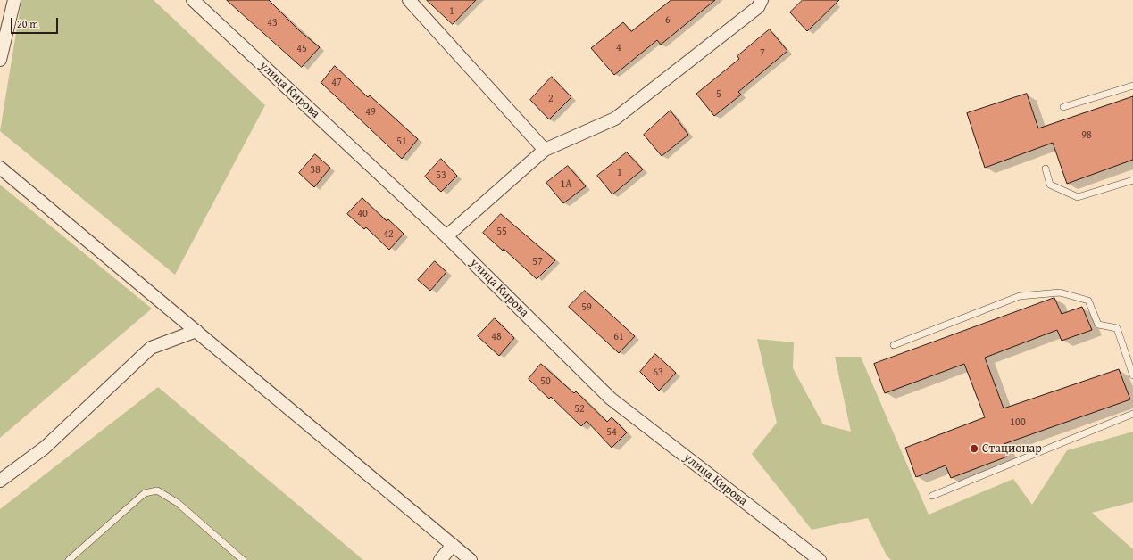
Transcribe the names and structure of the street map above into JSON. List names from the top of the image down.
{
  "streets": {
    "street": ["улица Кирова"]
  },
  "places": ["Стационар"],
  "house_numbers": [
    "1",
    "6",
    "43",
    "4",
    "45",
    "7",
    "47",
    "5",
    "2",
    "49",
    "98",
    "51",
    "38",
    "1",
    "53",
    "1А",
    "40",
    "55",
    "42",
    "57",
    "59",
    "48",
    "61",
    "63",
    "50",
    "52",
    "100",
    "54"
  ],
  "scale_bar": "20 m"
}
